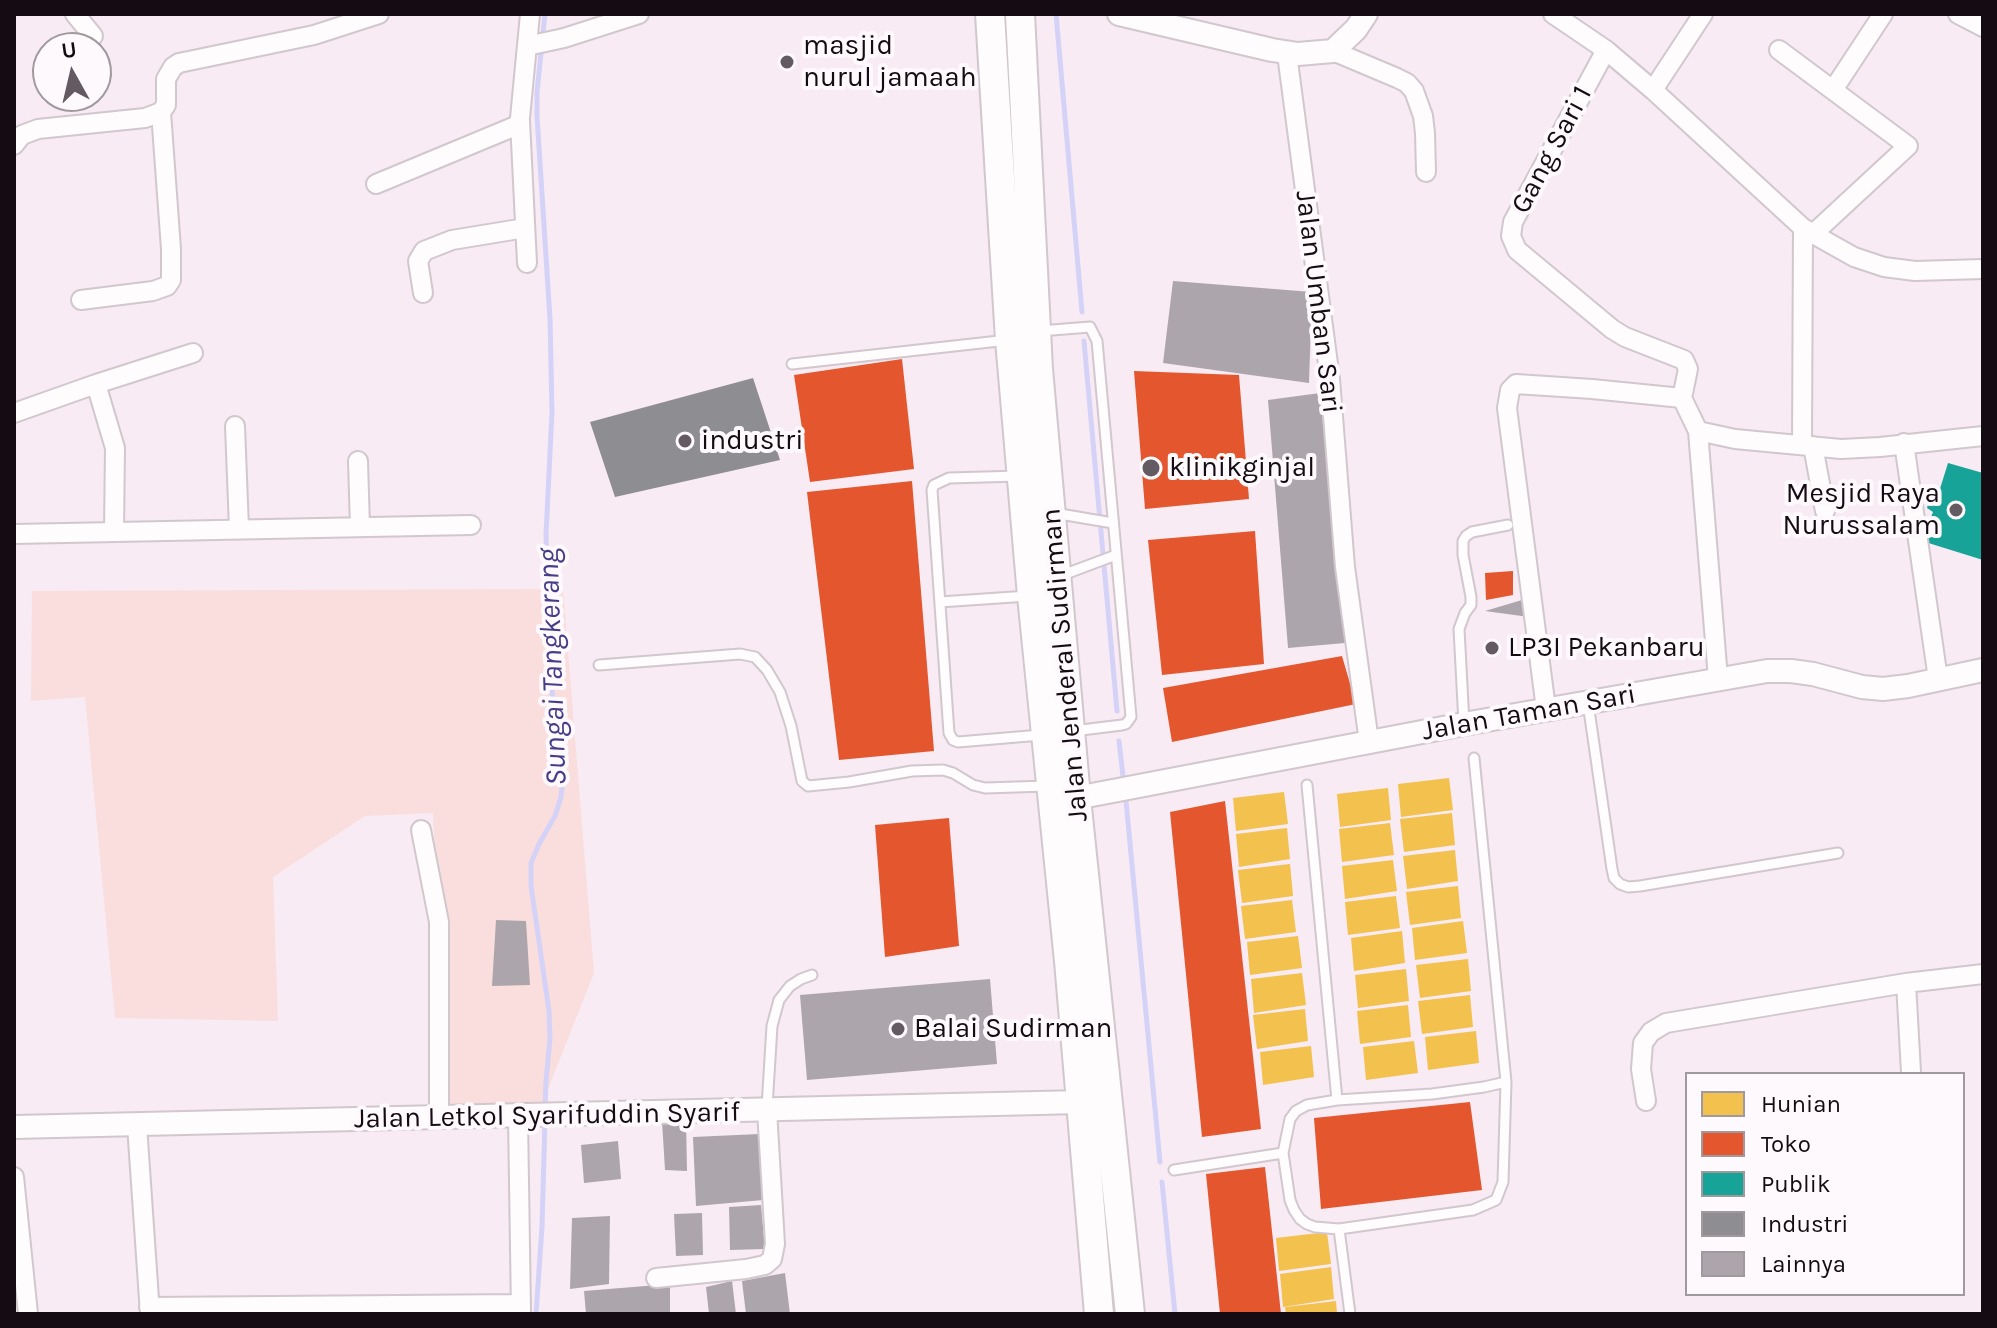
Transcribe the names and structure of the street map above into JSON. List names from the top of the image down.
{
  "streets": {
    "main road": ["Jalan Jenderal Sudirman"],
    "street": [
      "Gang Sari 1",
      "Jalan Umban Sari",
      "Jalan Taman Sari",
      "Jalan Letkol Syarifuddin Syarif"
    ]
  },
  "crossings": [
    ["Jalan Umban Sari", "Jalan Taman Sari"],
    ["Jalan Jenderal Sudirman", "Jalan Taman Sari"],
    ["Jalan Jenderal Sudirman", "Jalan Letkol Syarifuddin Syarif"]
  ],
  "water": ["Sungai Tangkerang"],
  "places": [
    "masjid nurul jamaah",
    "industri",
    "klinikginjal",
    "Mesjid Raya Nurussalam",
    "LP3I Pekanbaru",
    "Balai Sudirman"
  ],
  "legend": [
    "Hunian",
    "Toko",
    "Publik",
    "Industri",
    "Lainnya"
  ],
  "north": "top"
}
